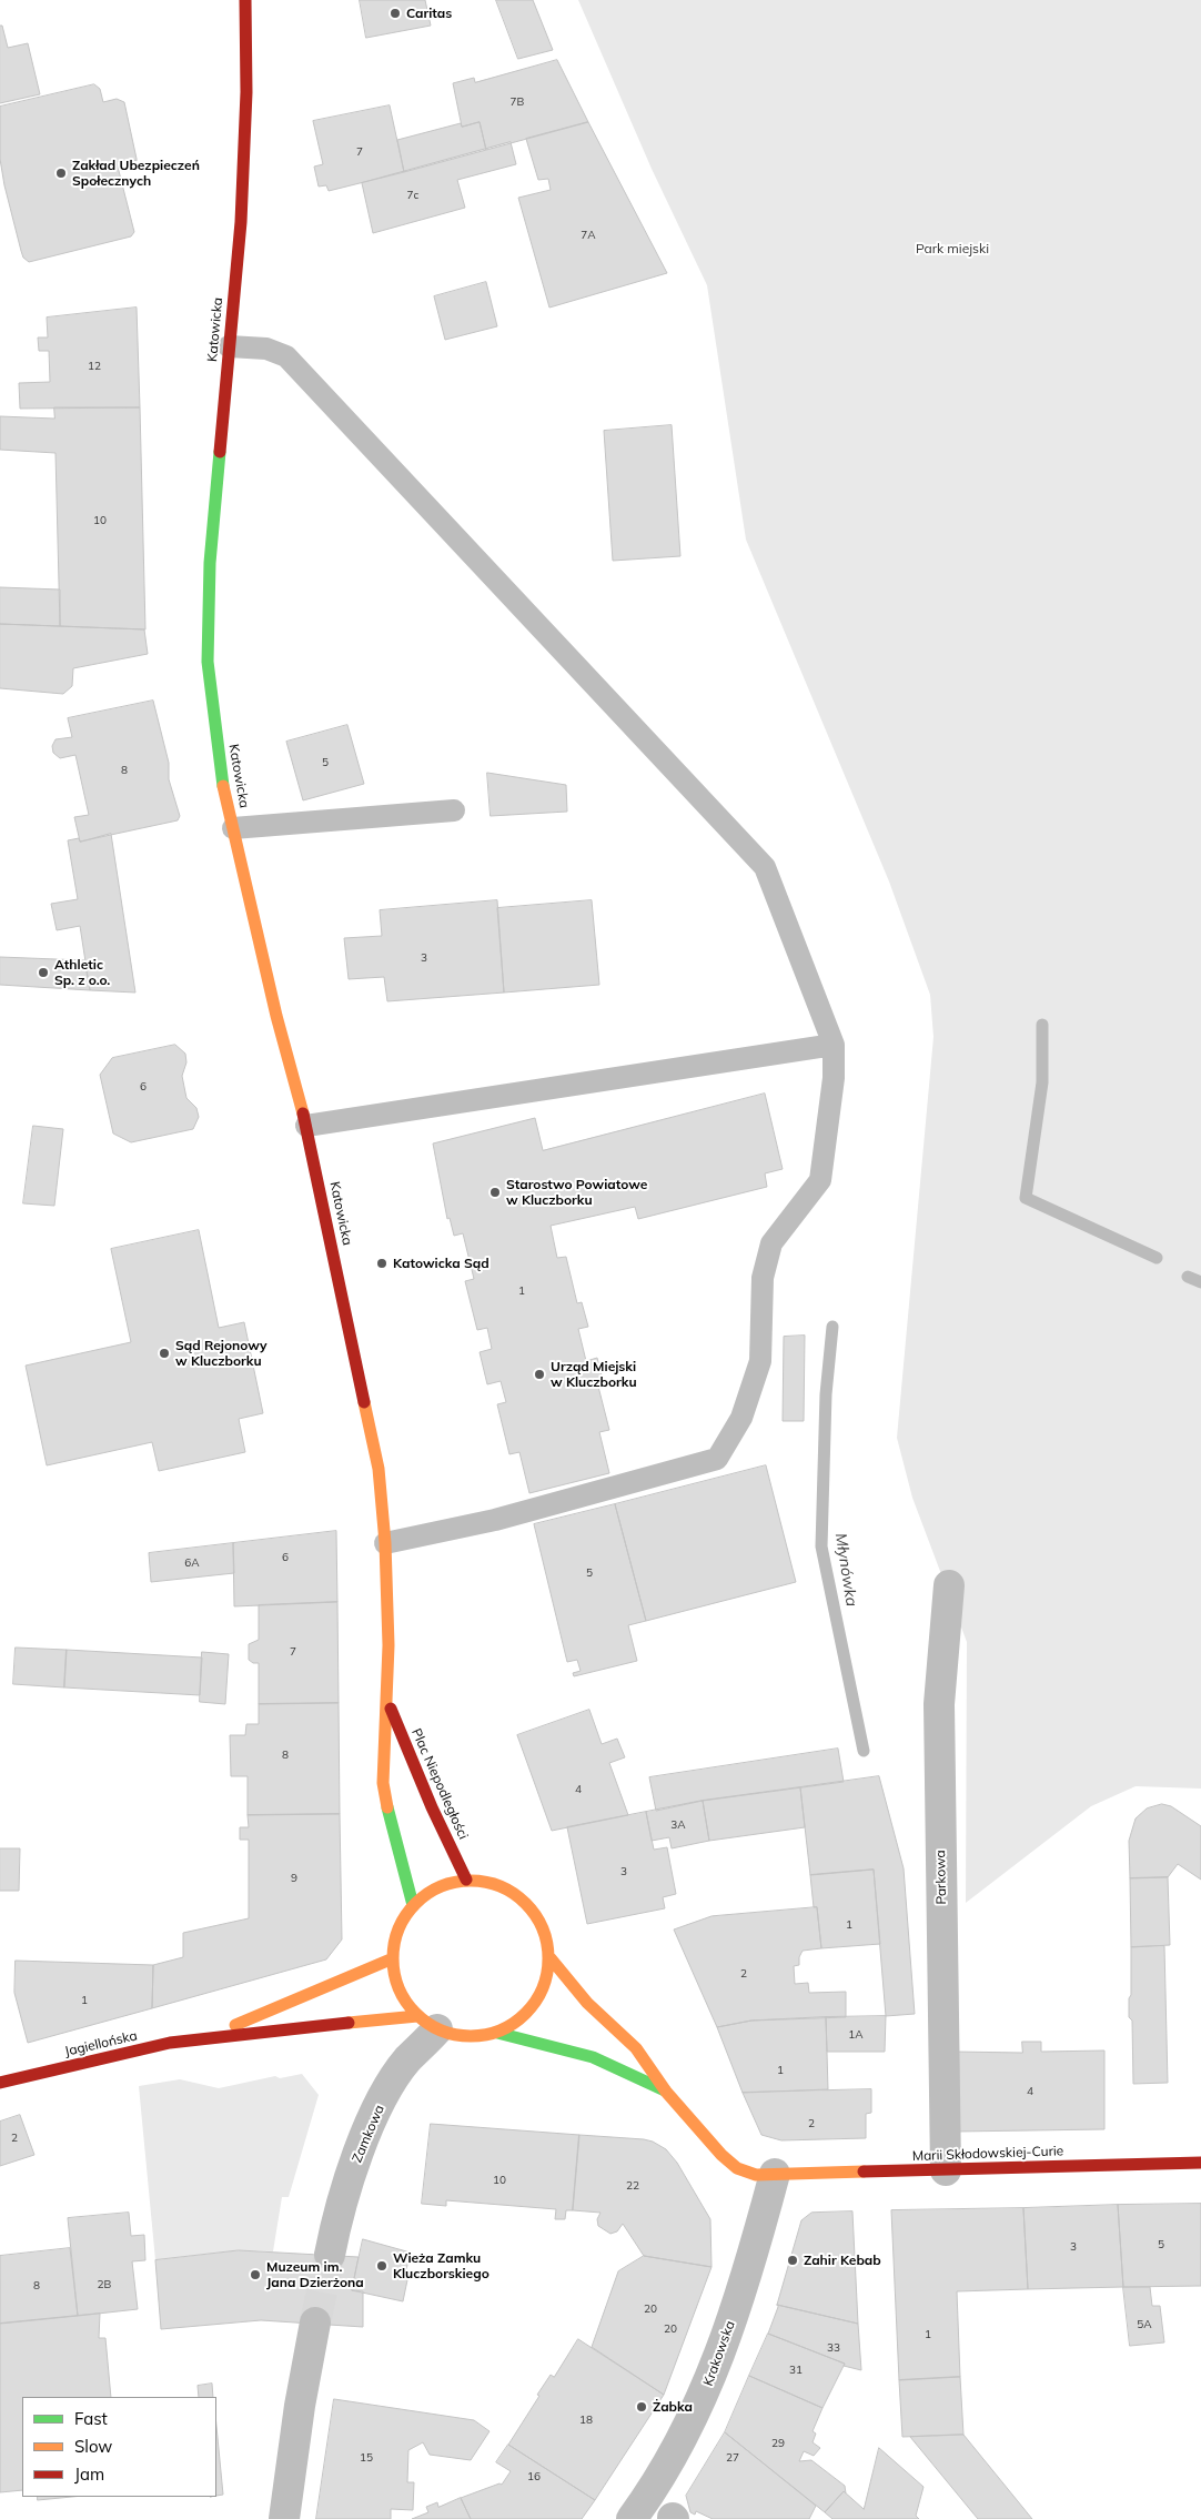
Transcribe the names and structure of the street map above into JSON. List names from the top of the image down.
{
  "streets": {
    "main road": [
      "Katowicka",
      "Plac Niepodległości",
      "Jagiellońska",
      "Marii Skłodowskiej-Curie"
    ],
    "street": ["Parkowa", "Zamkowa", "Krakowska"]
  },
  "crossings": [
    ["Katowicka", "Plac Niepodległości"],
    ["Plac Niepodległości", "Jagiellońska"],
    ["Plac Niepodległości", "Zamkowa"],
    ["Parkowa", "Marii Skłodowskiej-Curie"],
    ["Jagiellońska", "Zamkowa"],
    ["Marii Skłodowskiej-Curie", "Krakowska"]
  ],
  "water": ["Młynówka"],
  "parks": ["Park miejski"],
  "places": [
    "Caritas",
    "Zakład Ubezpieczeń Społecznych",
    "Athletic Sp. z o.o.",
    "Starostwo Powiatowe w Kluczborku",
    "Katowicka Sąd",
    "Sąd Rejonowy w Kluczborku",
    "Urząd Miejski w Kluczborku",
    "Zahir Kebab",
    "Wieża Zamku Kluczborskiego",
    "Muzeum im. Jana Dzierżona",
    "Żabka"
  ],
  "house_numbers": [
    "7B",
    "7",
    "7c",
    "7A",
    "12",
    "10",
    "5",
    "8",
    "3",
    "6",
    "1",
    "6",
    "6A",
    "5",
    "7",
    "8",
    "4",
    "3A",
    "3",
    "9",
    "1",
    "2",
    "1",
    "1A",
    "1",
    "4",
    "2",
    "2",
    "10",
    "22",
    "5",
    "3",
    "2B",
    "8",
    "20",
    "5A",
    "20",
    "1",
    "33",
    "31",
    "18",
    "29",
    "15",
    "27",
    "16"
  ],
  "legend": ["Fast", "Slow", "Jam"]
}
